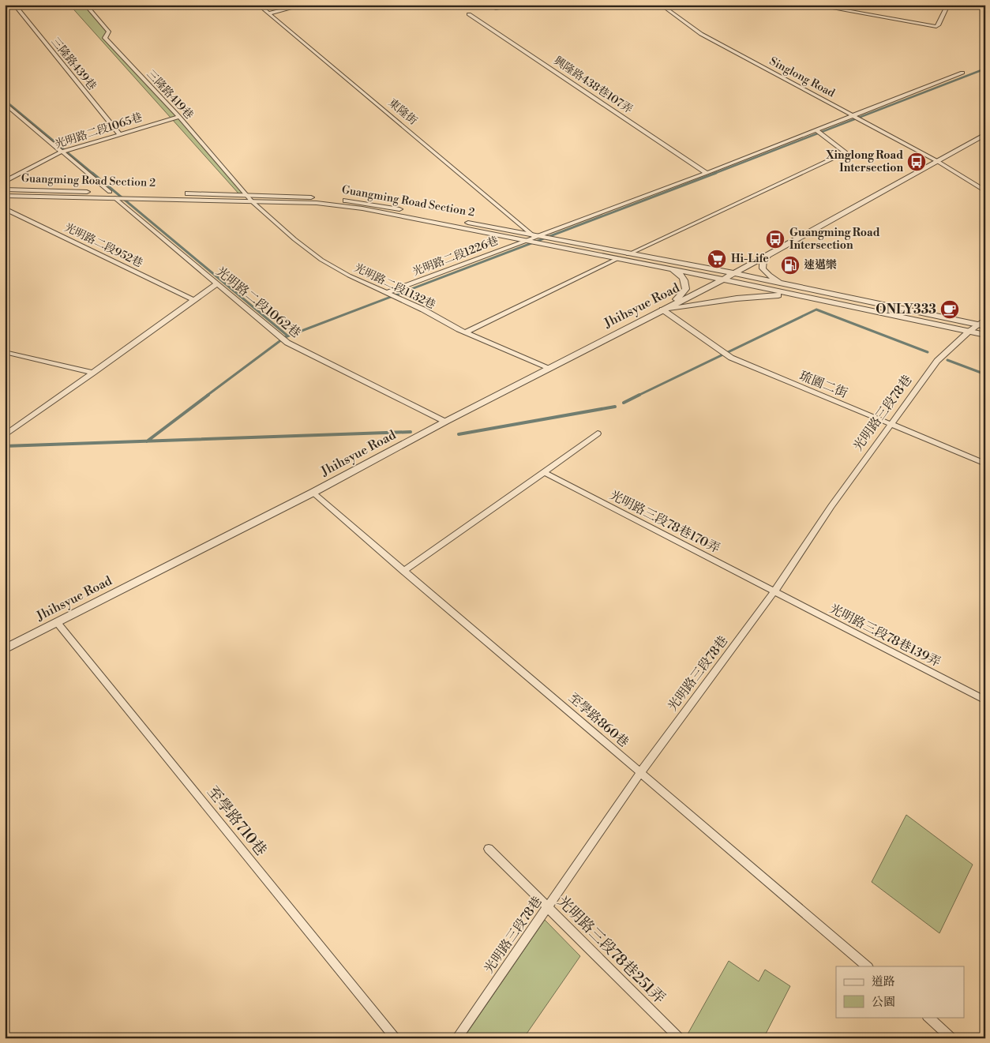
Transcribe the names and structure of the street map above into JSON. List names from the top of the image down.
{
  "streets": {
    "street": [
      "三隆路439巷",
      "Singlong Road",
      "興隆路438巷107弄",
      "三隆路419巷",
      "東隆街",
      "光明路二段1065巷",
      "Guangming Road Section 2",
      "光明路二段952巷",
      "光明路二段1226巷",
      "光明路二段1132巷",
      "光明路二段1062巷",
      "Jhihsyue Road",
      "琉園二街",
      "光明路三段78巷",
      "光明路三段78巷170弄",
      "光明路三段78巷139弄",
      "至學路860巷",
      "至學路710巷",
      "光明路三段78巷251弄"
    ]
  },
  "crossings": [
    ["三隆路439巷", "光明路二段1065巷"],
    ["Singlong Road", "光明路二段1226巷"],
    ["Singlong Road", "Jhihsyue Road"],
    ["興隆路438巷107弄", "光明路二段1226巷"],
    ["三隆路419巷", "光明路二段1065巷"],
    ["三隆路419巷", "Guangming Road Section 2"],
    ["三隆路419巷", "光明路二段1132巷"],
    ["東隆街", "Guangming Road Section 2"],
    ["東隆街", "光明路二段1226巷"],
    ["Guangming Road Section 2", "光明路二段1226巷"],
    ["Guangming Road Section 2", "光明路二段1132巷"],
    ["Guangming Road Section 2", "光明路二段1062巷"],
    ["Guangming Road Section 2", "Jhihsyue Road"],
    ["光明路二段1226巷", "光明路二段1132巷"],
    ["光明路二段1132巷", "Jhihsyue Road"],
    ["光明路二段1062巷", "Jhihsyue Road"],
    ["Jhihsyue Road", "琉園二街"],
    ["Jhihsyue Road", "至學路860巷"],
    ["Jhihsyue Road", "至學路710巷"],
    ["琉園二街", "光明路三段78巷"],
    ["光明路三段78巷", "光明路三段78巷170弄"],
    ["光明路三段78巷", "光明路三段78巷139弄"],
    ["光明路三段78巷", "至學路860巷"],
    ["光明路三段78巷", "光明路三段78巷251弄"],
    ["光明路三段78巷170弄", "光明路三段78巷139弄"]
  ],
  "places": {
    "bus stop": ["Xinglong Road Intersection", "Guangming Road Intersection"],
    "supermarket": ["Hi-Life"],
    "fuel station": ["速邁樂"],
    "cafe": ["ONLY333"]
  },
  "legend": ["道路", "公園"]
}
